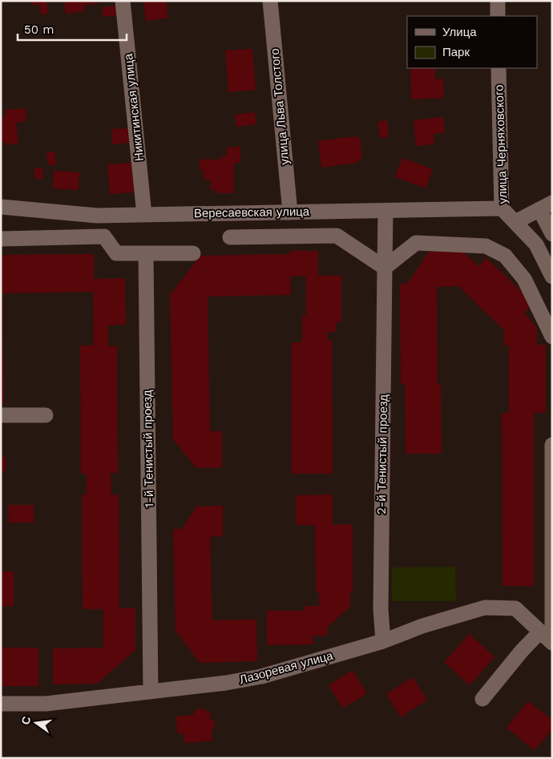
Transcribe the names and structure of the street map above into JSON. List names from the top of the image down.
{
  "streets": {
    "street": [
      "улица Льва Толстого",
      "Никитинская улица",
      "улица Черняховского",
      "Вересаевская улица",
      "1-й Тенистый проезд",
      "2-й Тенистый проезд",
      "Лазоревая улица"
    ]
  },
  "crossings": [
    ["улица Льва Толстого", "Вересаевская улица"],
    ["Никитинская улица", "Вересаевская улица"],
    ["улица Черняховского", "Вересаевская улица"],
    ["Вересаевская улица", "2-й Тенистый проезд"],
    ["1-й Тенистый проезд", "Лазоревая улица"],
    ["2-й Тенистый проезд", "Лазоревая улица"]
  ],
  "legend": ["Улица", "Парк"],
  "scale_bar": "50 m",
  "north": "left"
}
